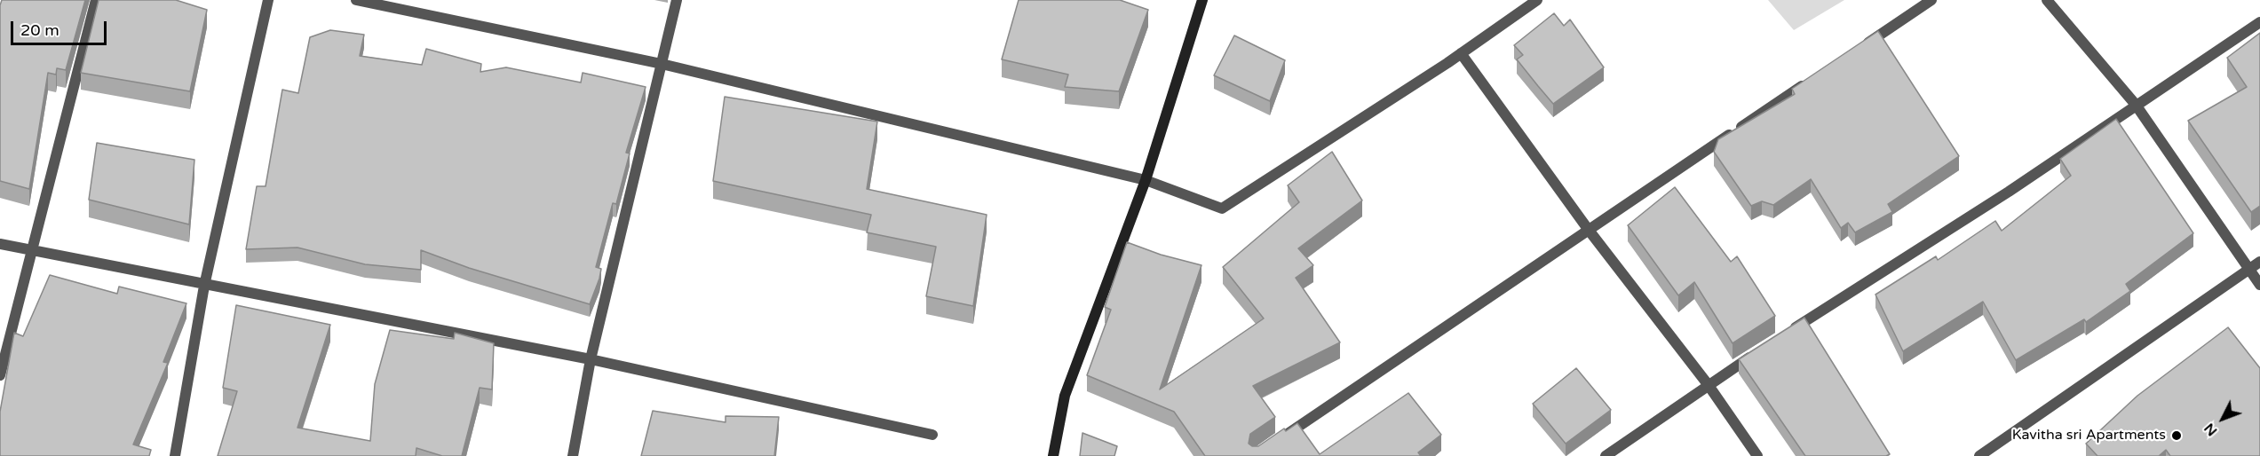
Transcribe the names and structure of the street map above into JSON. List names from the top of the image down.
{
  "places": ["Kavitha sri Apartments"],
  "scale_bar": "20 m",
  "north": "bottom left"
}
